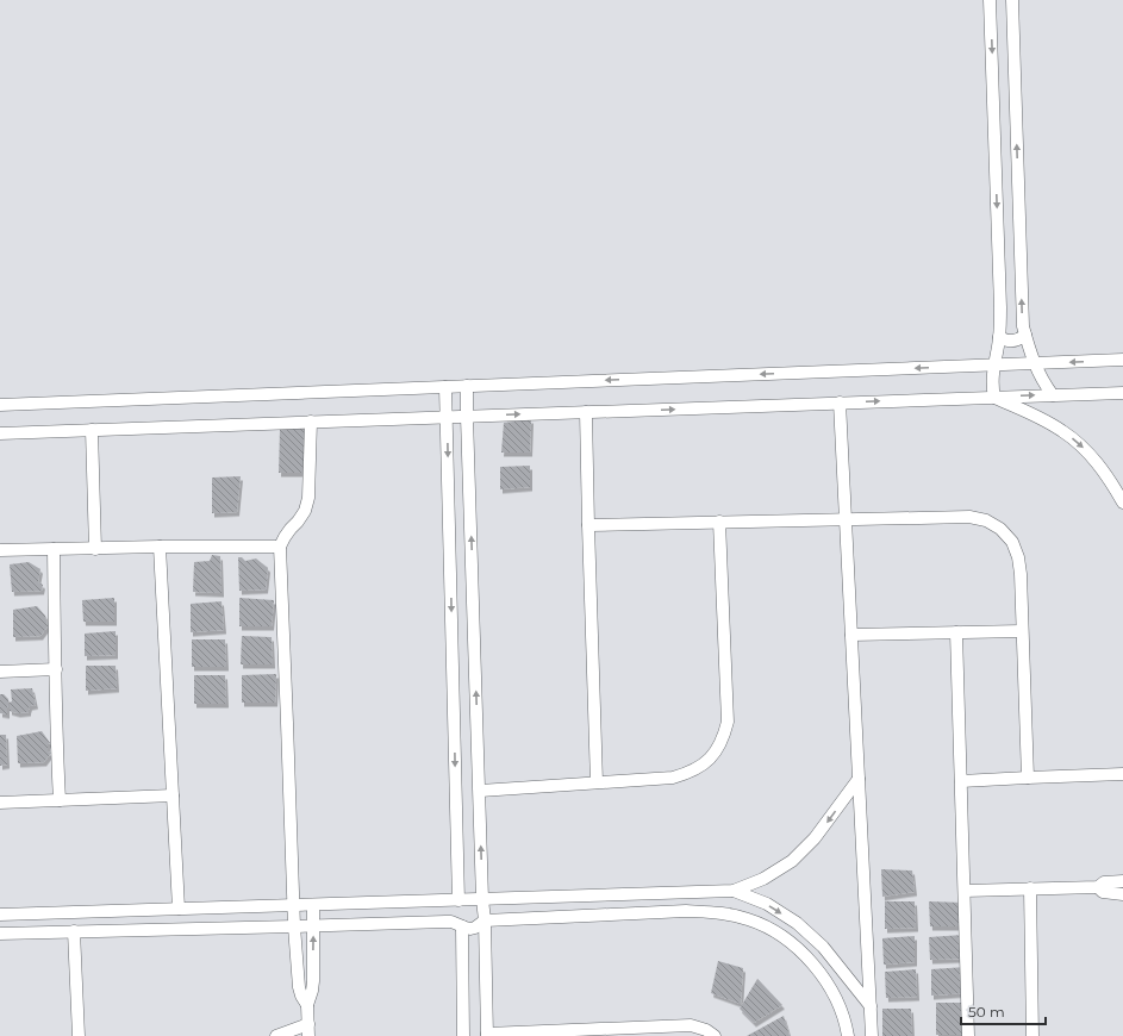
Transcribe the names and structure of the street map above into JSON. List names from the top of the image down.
{
  "scale_bar": "50 m"
}
